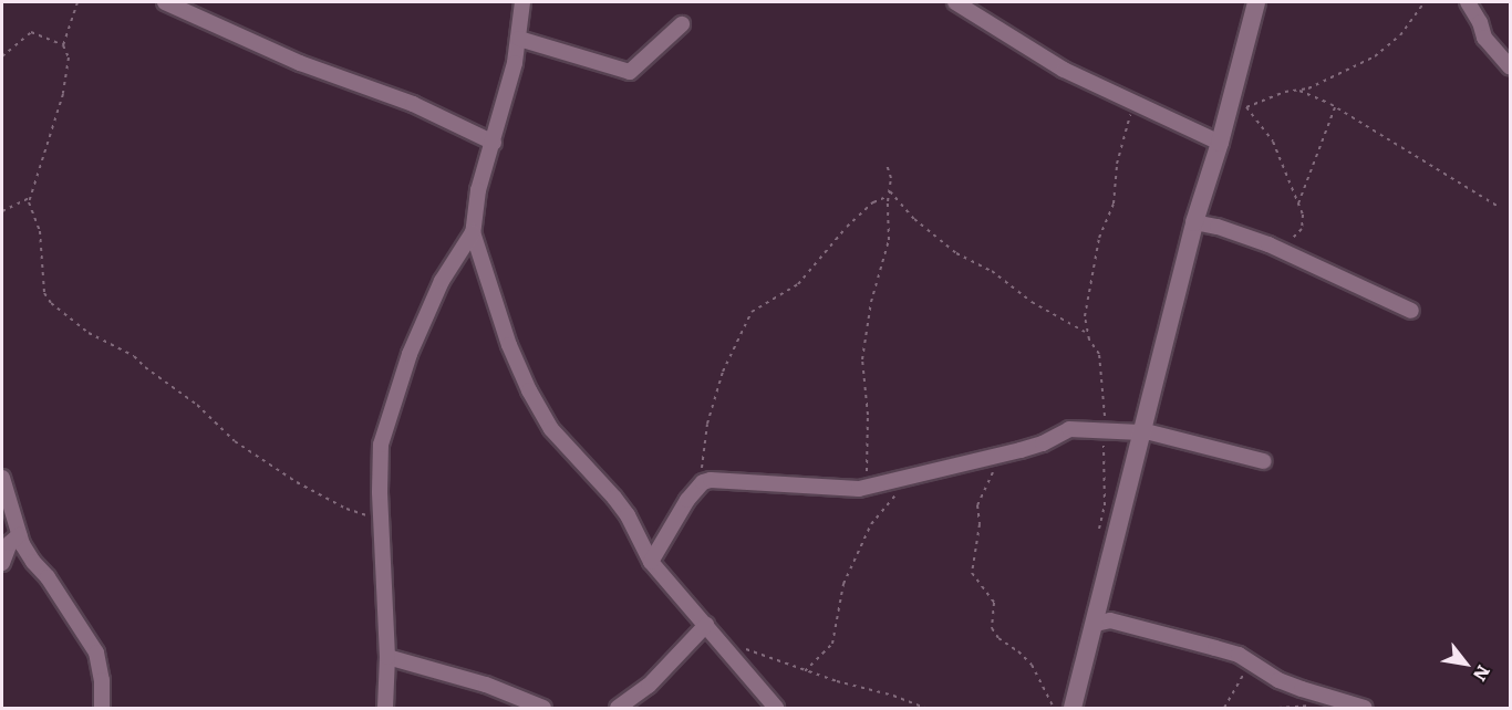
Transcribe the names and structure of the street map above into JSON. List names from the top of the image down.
{
  "north": "bottom right"
}
